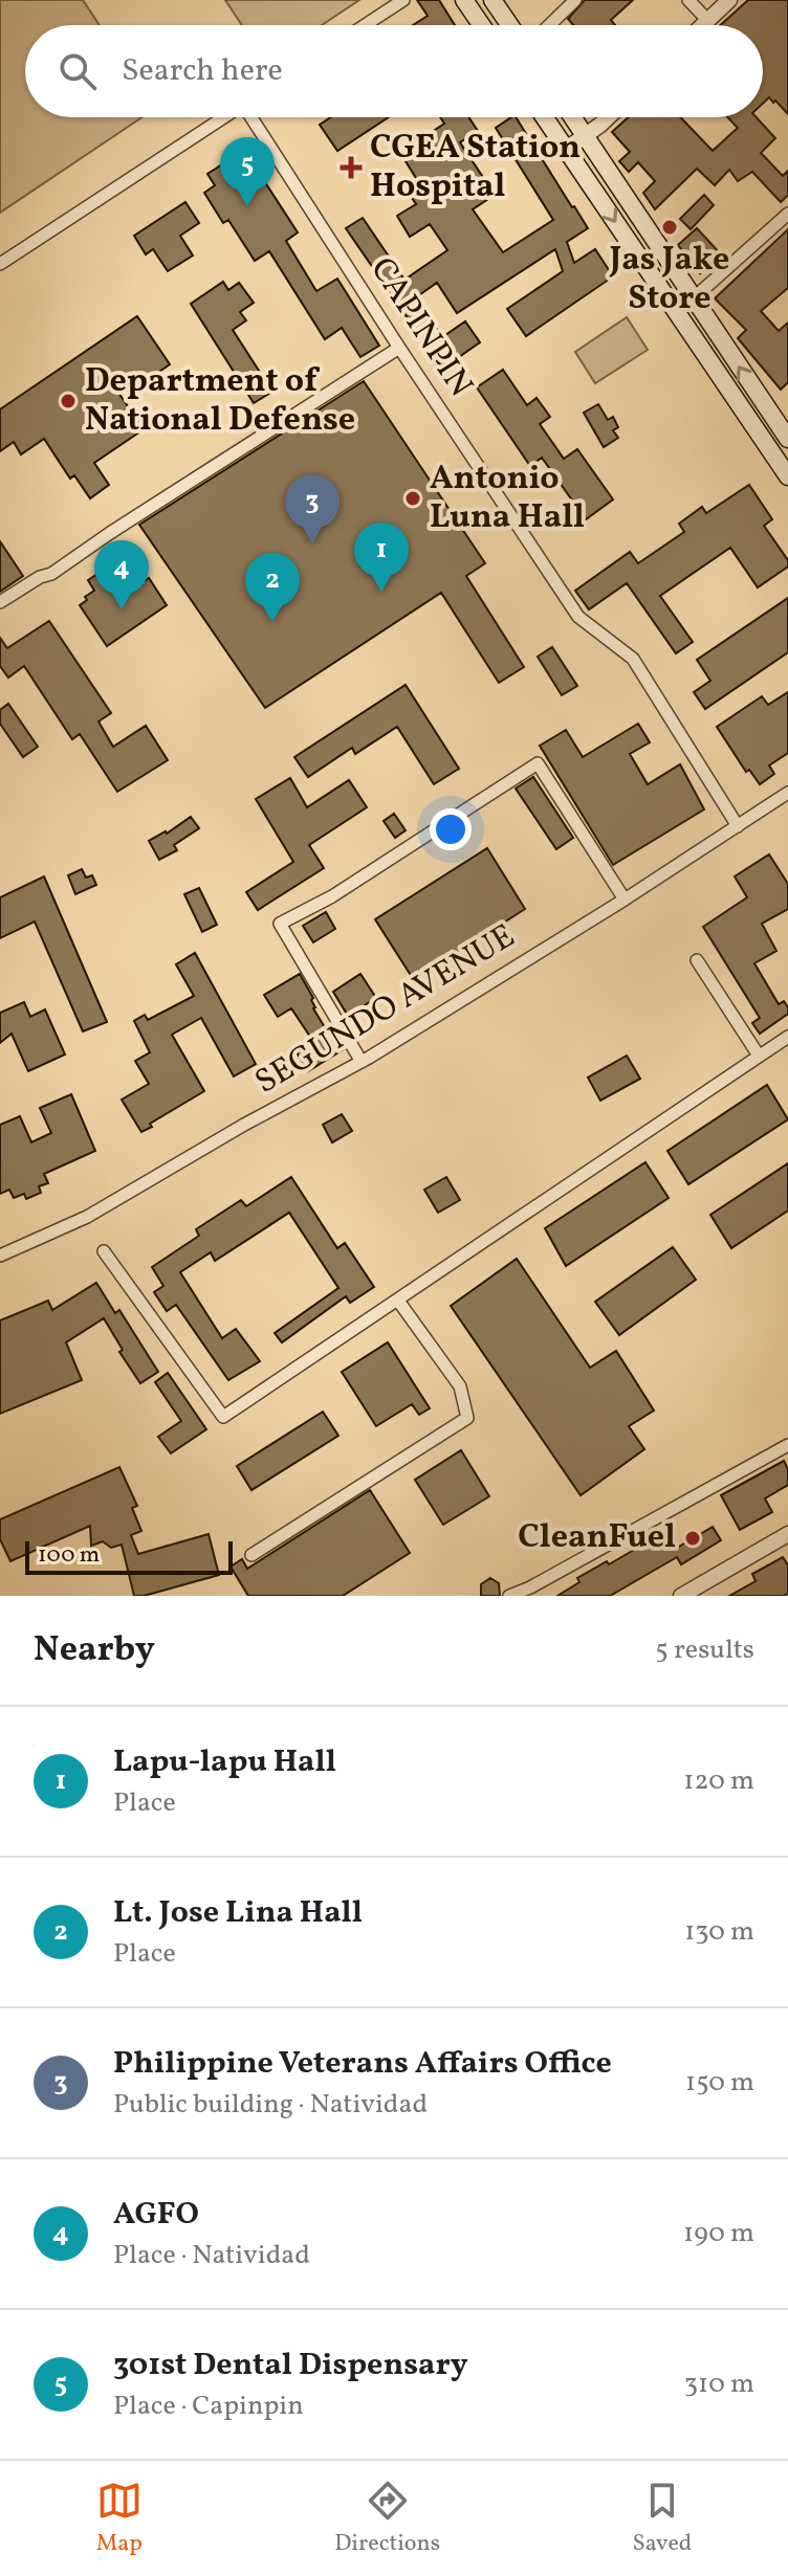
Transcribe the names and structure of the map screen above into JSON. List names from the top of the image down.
{
  "streets": {
    "street": ["CAPINPIN", "SEGUNDO AVENUE"]
  },
  "crossings": [
    ["CAPINPIN", "SEGUNDO AVENUE"]
  ],
  "places": {
    "health": ["CGEA Station Hospital"],
    "other": [
      "Jas Jake Store",
      "Department of National Defense",
      "Antonio Luna Hall",
      "CleanFuel"
    ]
  },
  "scale_bar": "100 m",
  "page": {
    "search": "Search here",
    "pins": [
      "5",
      "3",
      "1",
      "4",
      "2"
    ],
    "scale": "100 m",
    "heading": ["Nearby", "5 results"],
    "list": [
      {
        "mark": "1",
        "name": "Lapu-lapu Hall",
        "note": "Place",
        "value": "120 m"
      },
      {
        "mark": "2",
        "name": "Lt. Jose Lina Hall",
        "note": "Place",
        "value": "130 m"
      },
      {
        "mark": "3",
        "name": "Philippine Veterans Affairs Office",
        "note": "Public building · Natividad",
        "value": "150 m"
      },
      {
        "mark": "4",
        "name": "AGFO",
        "note": "Place · Natividad",
        "value": "190 m"
      },
      {
        "mark": "5",
        "name": "301st Dental Dispensary",
        "note": "Place · Capinpin",
        "value": "310 m"
      }
    ],
    "nav": ["Map", "Directions", "Saved"]
  }
}
